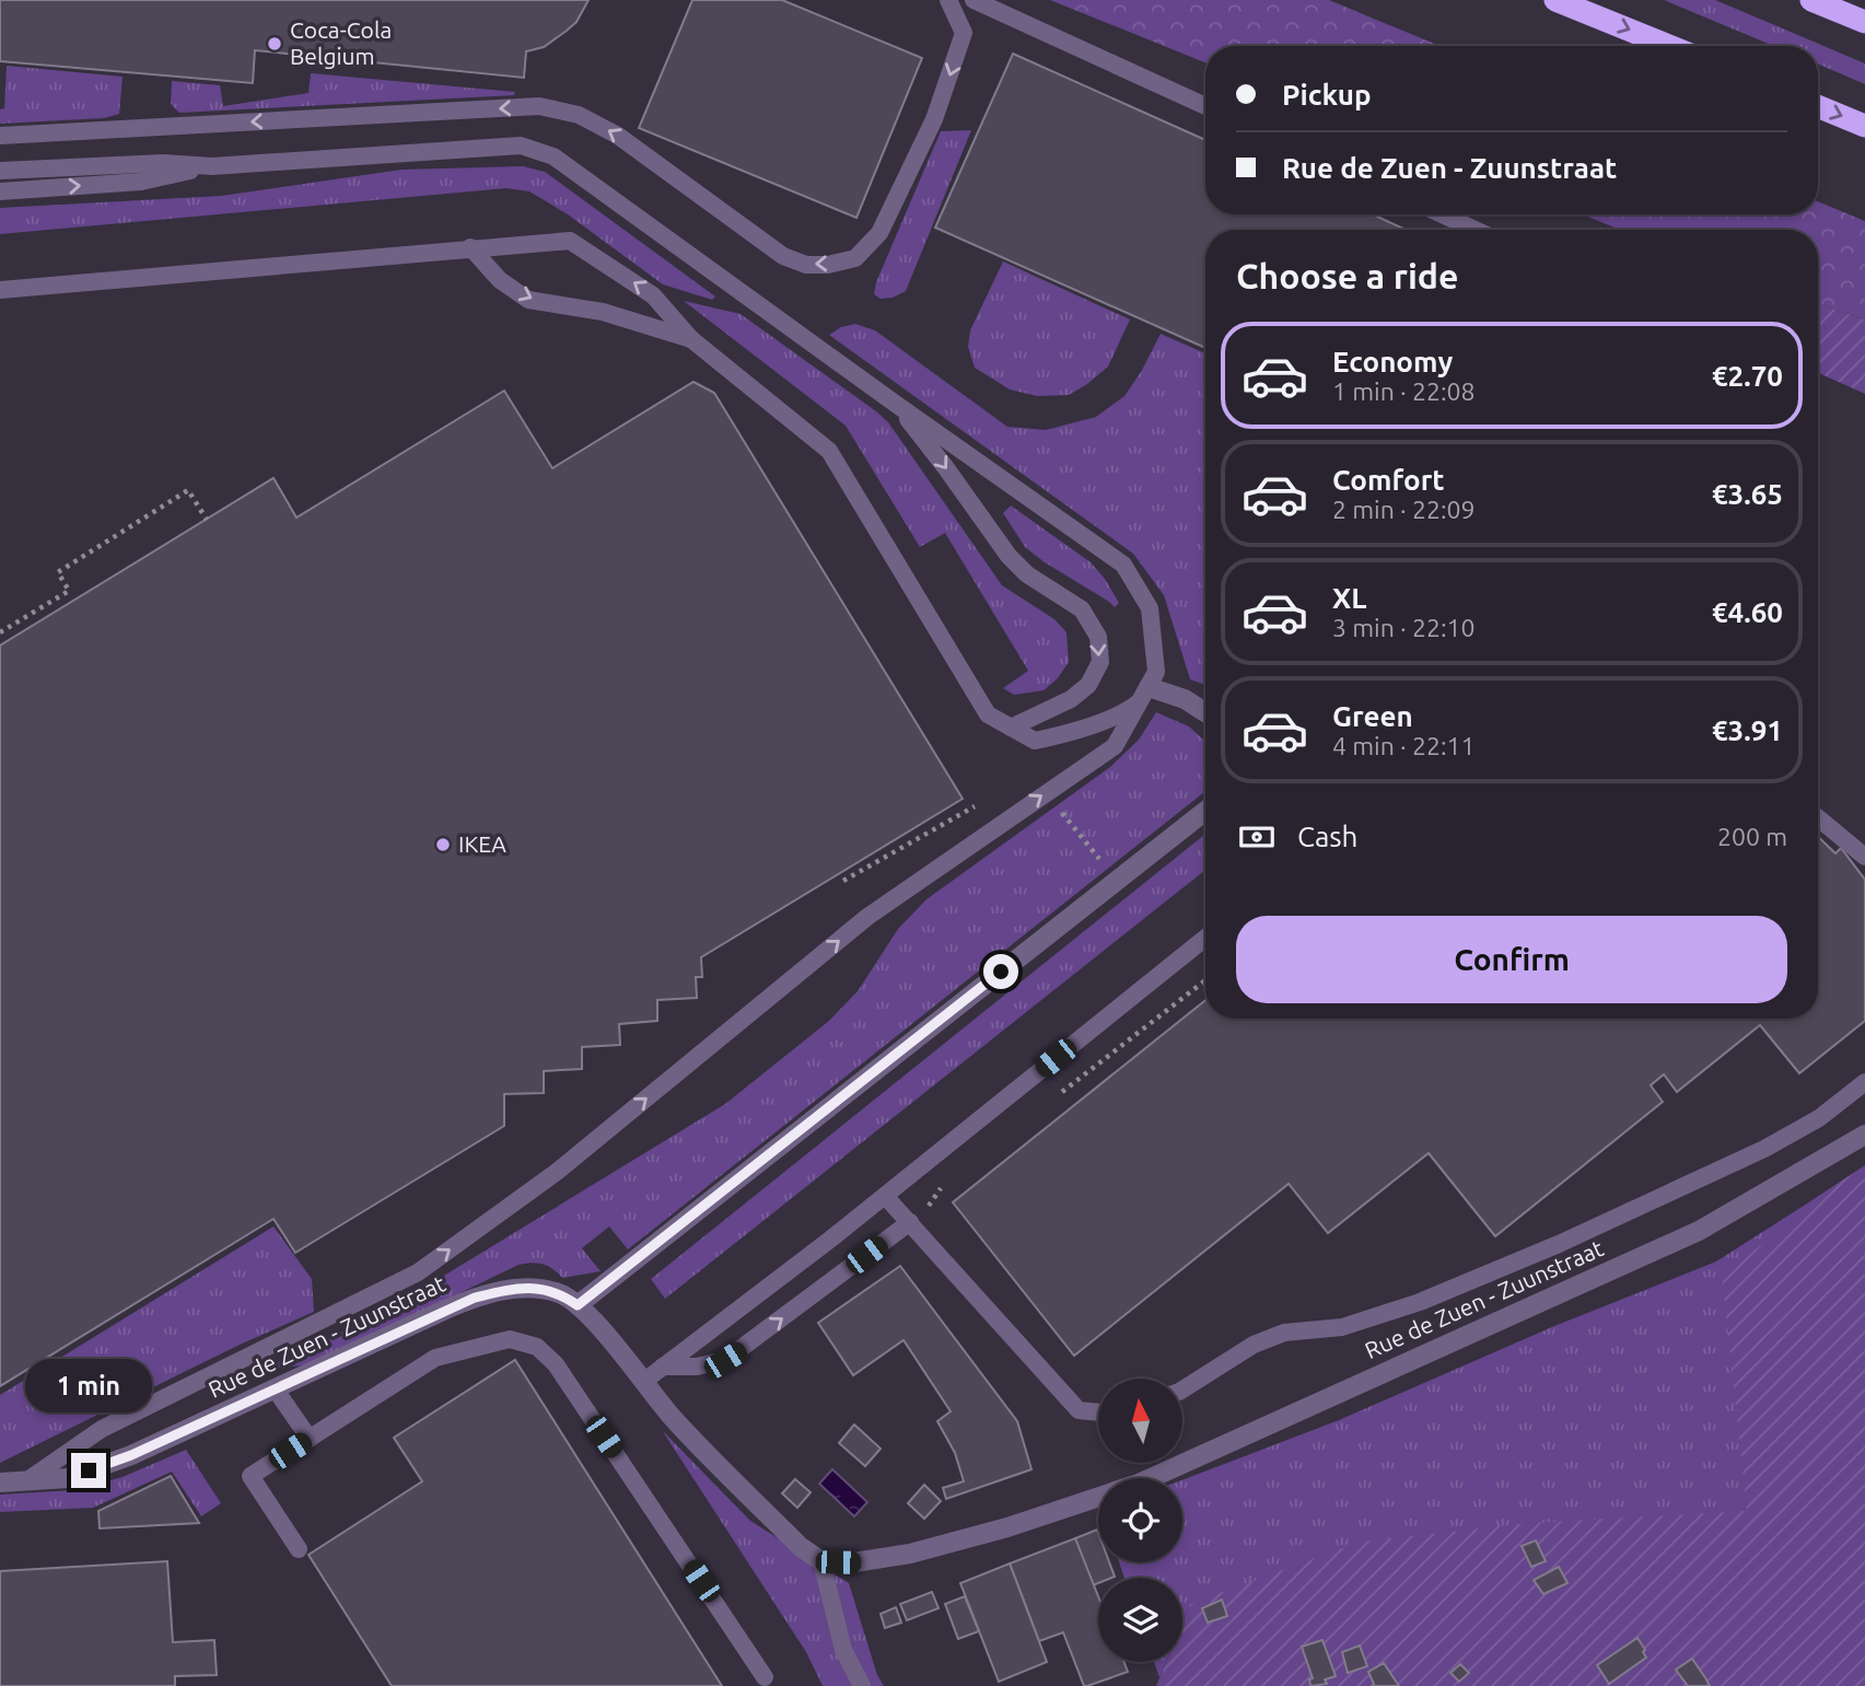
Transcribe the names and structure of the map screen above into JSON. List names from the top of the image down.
{
  "streets": {
    "street": ["Rue de Zuen - Zuunstraat"]
  },
  "places": ["Coca-Cola Belgium", "IKEA"],
  "north": "top",
  "page": {
    "banner": ["Pickup", "Rue de Zuen - Zuunstraat"],
    "heading": "Choose a ride",
    "list": [
      {
        "name": "Economy",
        "note": "1 min · 22:08",
        "value": "€2.70"
      },
      {
        "name": "Comfort",
        "note": "2 min · 22:09",
        "value": "€3.65"
      },
      {
        "name": "XL",
        "note": "3 min · 22:10",
        "value": "€4.60"
      },
      {
        "name": "Green",
        "note": "4 min · 22:11",
        "value": "€3.91"
      }
    ],
    "pay": ["Cash", "200 m"],
    "buttons": "Confirm",
    "bubble": "1 min"
  }
}
